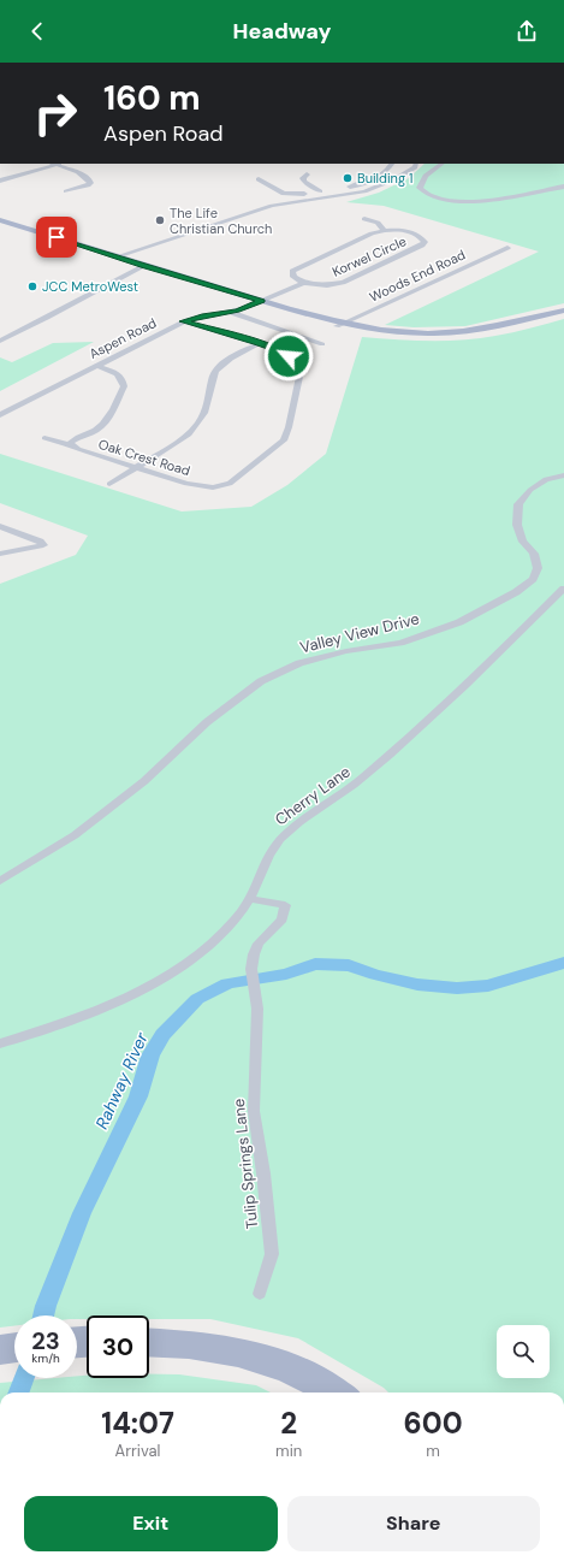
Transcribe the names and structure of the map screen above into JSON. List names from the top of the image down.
{
  "streets": {
    "street": [
      "Korwel Circle",
      "Woods End Road",
      "Aspen Road",
      "Oak Crest Road",
      "Valley View Drive",
      "Cherry Lane",
      "Tulip Springs Lane"
    ]
  },
  "crossings": [
    ["Aspen Road", "Oak Crest Road"],
    ["Cherry Lane", "Tulip Springs Lane"]
  ],
  "water": ["Rahway River"],
  "places": ["Building 1", "The Life Christian Church", "JCC MetroWest"],
  "page": {
    "header": "Headway",
    "turn": ["160 m", "Aspen Road"],
    "speed": "23 km/h",
    "limit": "30",
    "eta": [
      "14:07",
      "Arrival",
      "2",
      "min",
      "600",
      "m"
    ],
    "buttons": ["Exit", "Share"]
  }
}
